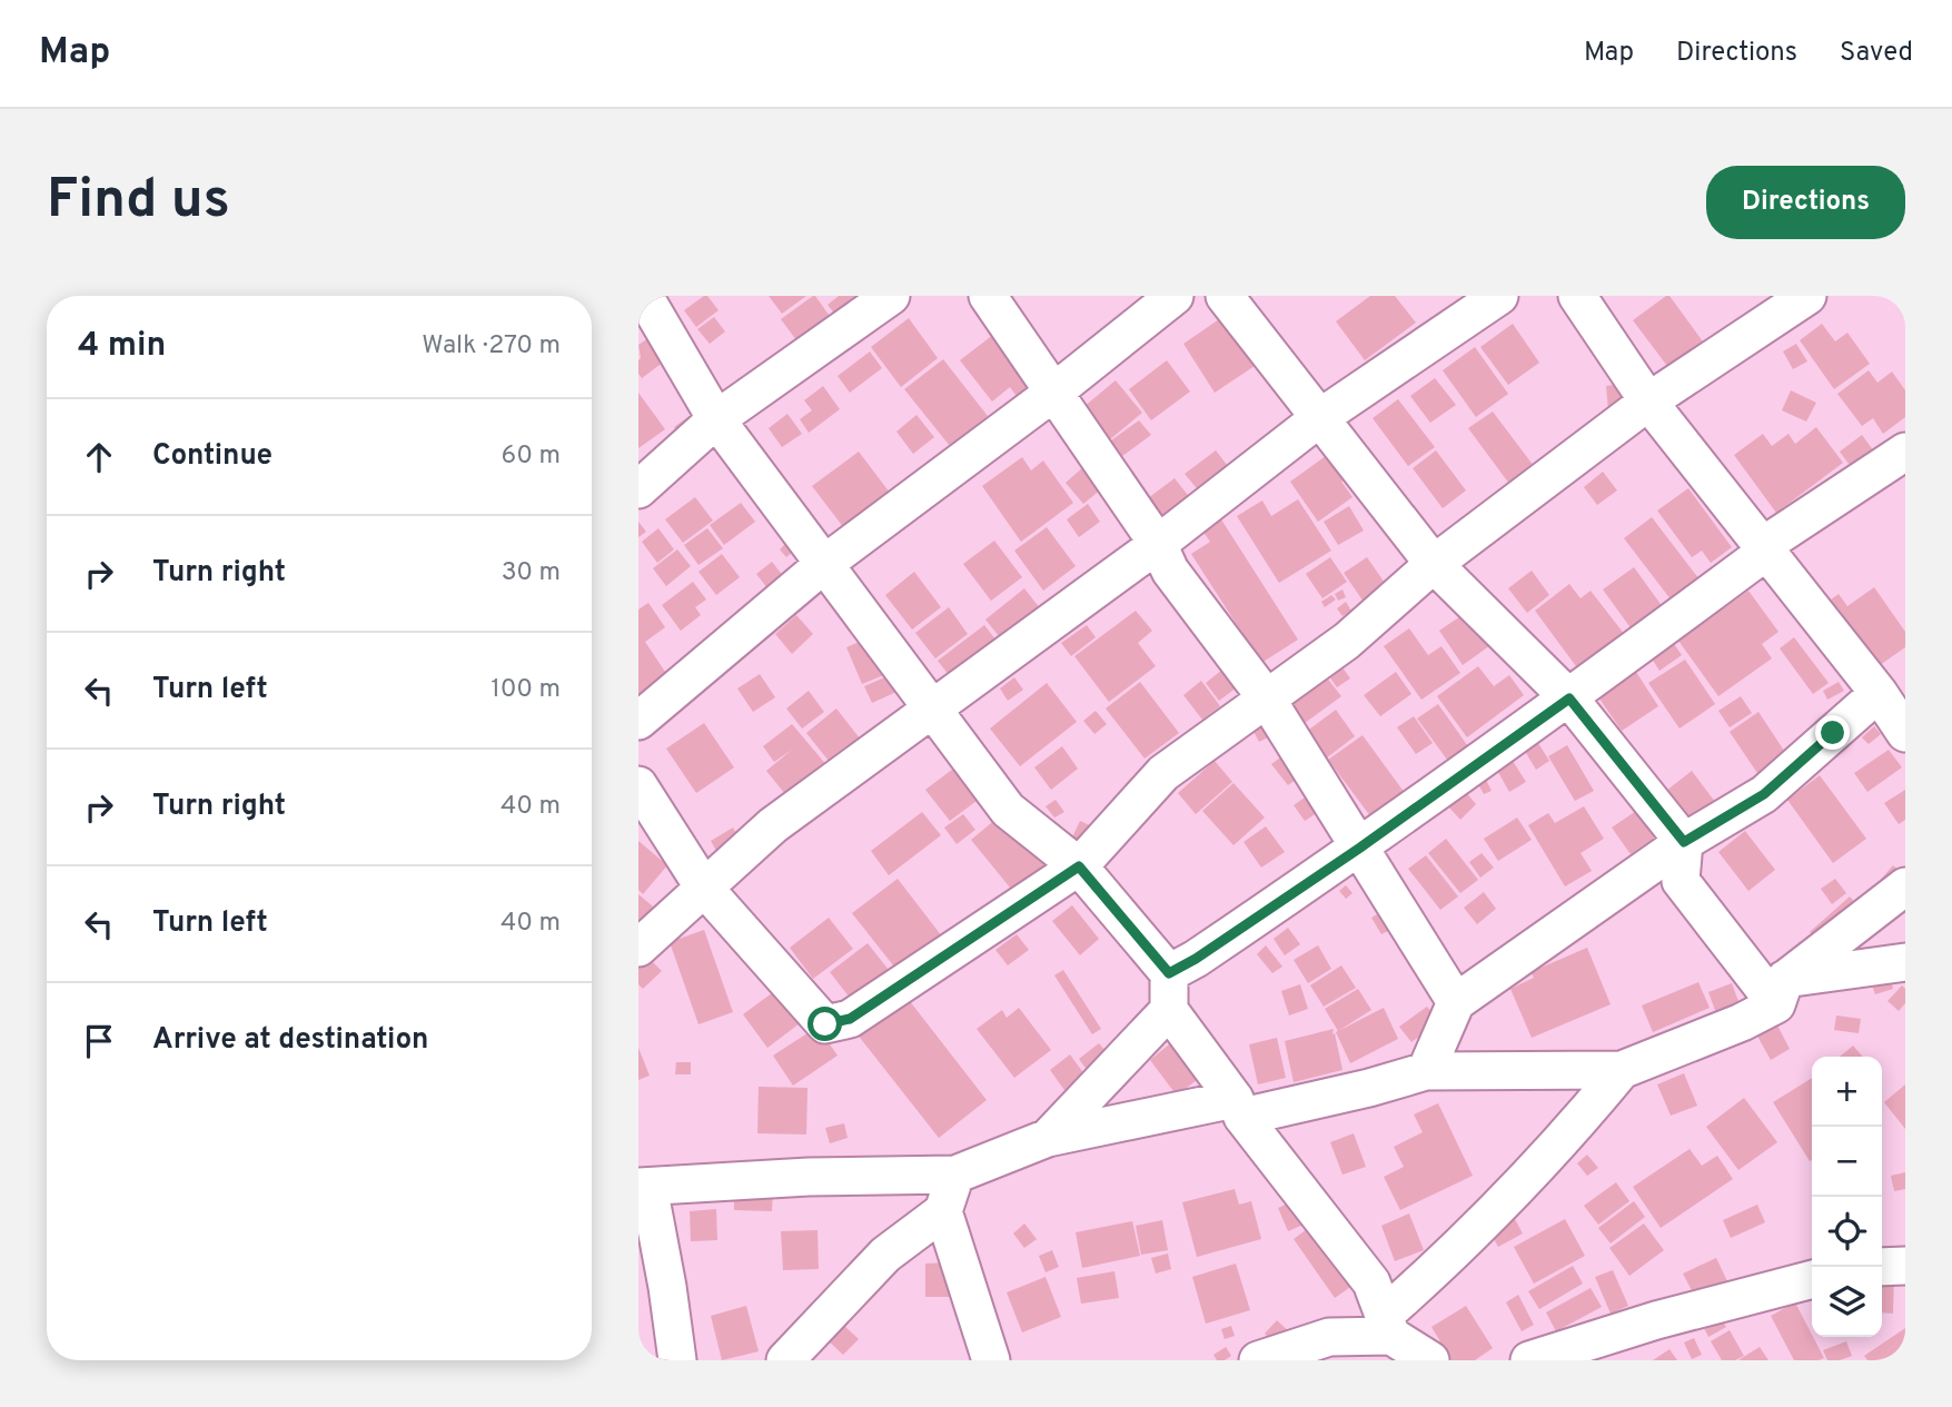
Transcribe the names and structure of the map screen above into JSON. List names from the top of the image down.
{
  "page": {
    "header": "Map",
    "nav": ["Map", "Directions", "Saved"],
    "buttons": "Directions",
    "title": "Find us",
    "heading": ["4 min", "Walk · 270 m"],
    "list": [
      ["Continue", "60 m"],
      ["Turn right", "30 m"],
      ["Turn left", "100 m"],
      ["Turn right", "40 m"],
      ["Turn left", "40 m"],
      "Arrive at destination"
    ],
    "map_buttons": ["+", "−"]
  }
}
